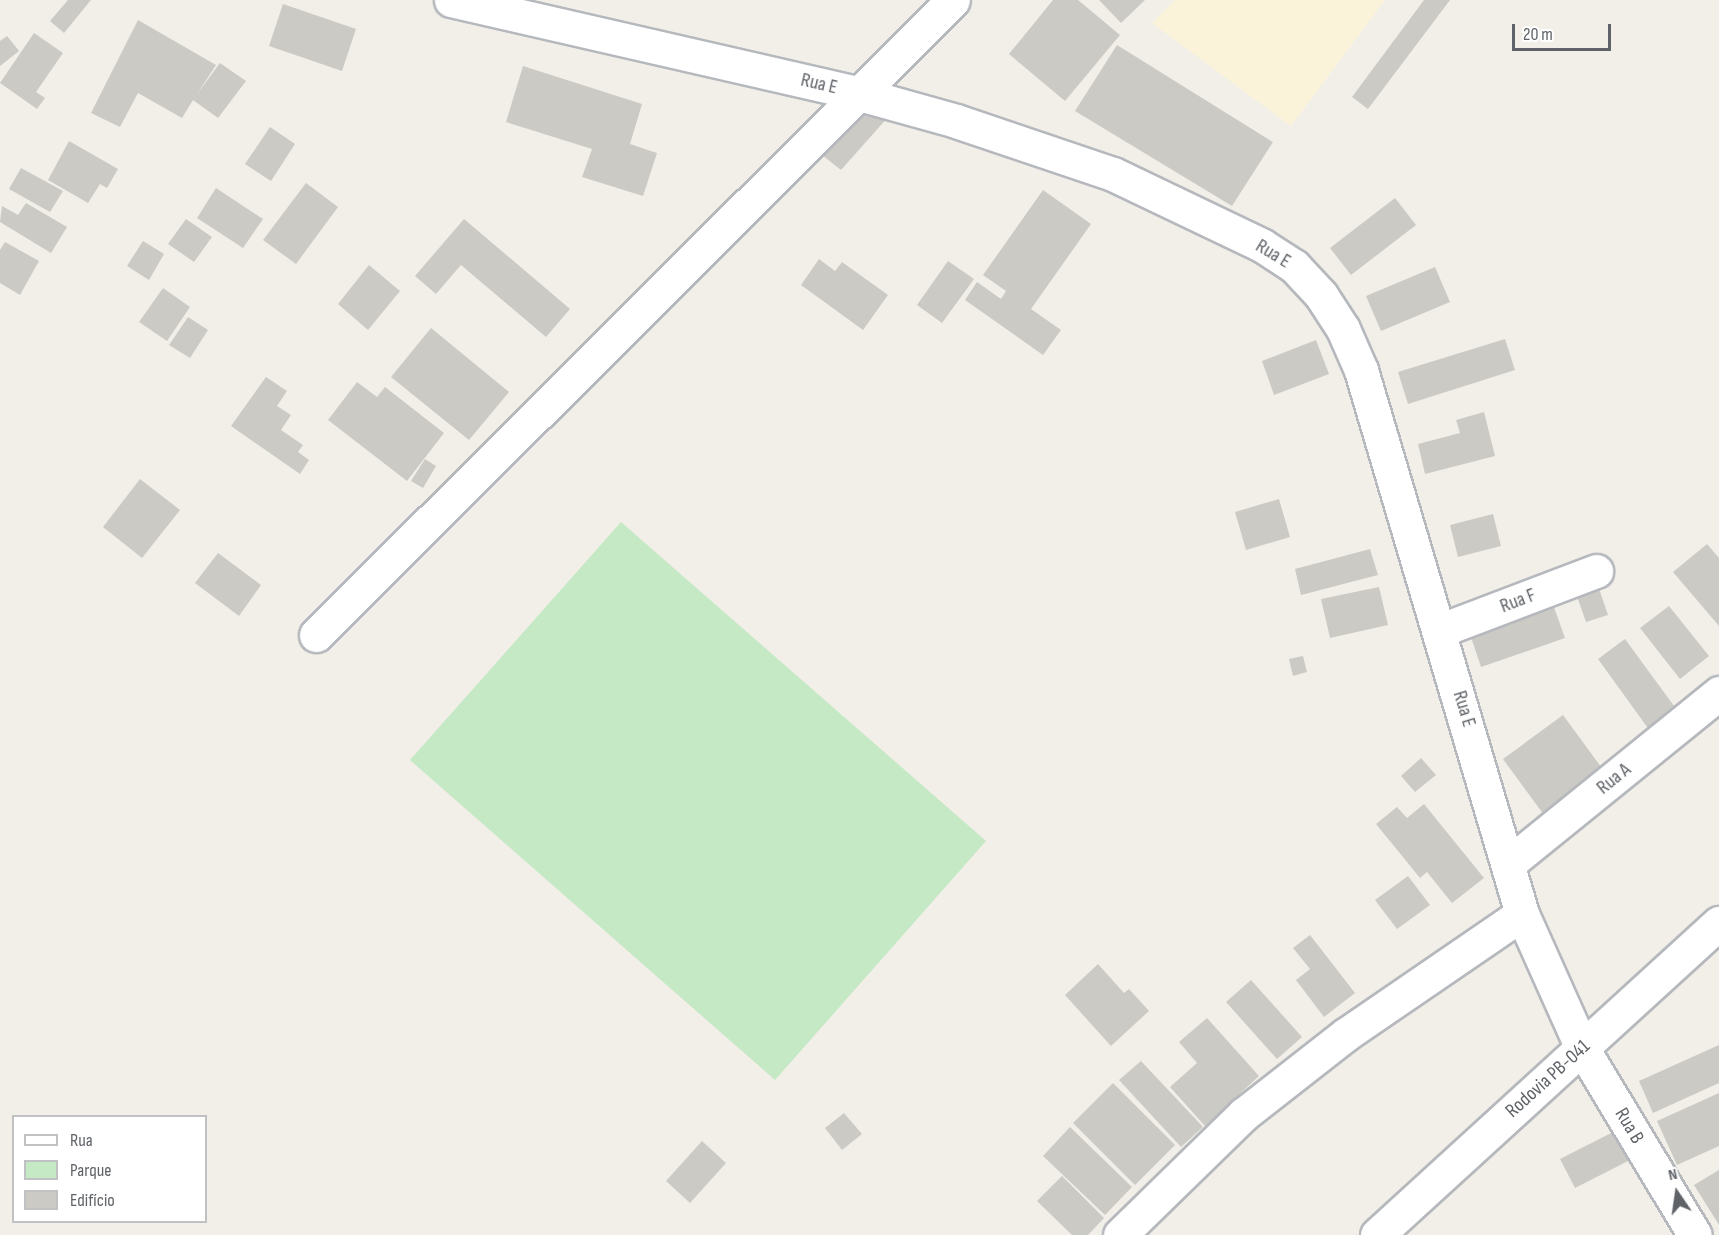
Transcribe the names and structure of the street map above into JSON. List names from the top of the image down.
{
  "streets": {
    "street": [
      "Rua E",
      "Rua F",
      "Rua A",
      "Rodovia PB-041",
      "Rua B"
    ]
  },
  "crossings": [
    ["Rua E", "Rua F"],
    ["Rua E", "Rua A"],
    ["Rua E", "Rodovia PB-041"],
    ["Rua E", "Rua B"],
    ["Rodovia PB-041", "Rua B"]
  ],
  "legend": ["Rua", "Parque", "Edifício"],
  "scale_bar": "20 m",
  "north": "top"
}
